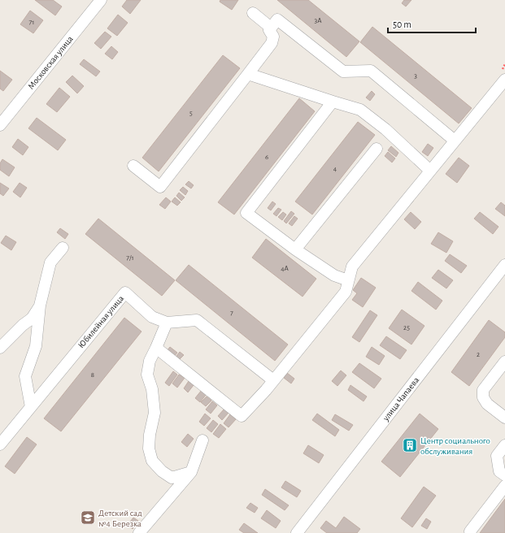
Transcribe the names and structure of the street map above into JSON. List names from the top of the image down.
{
  "streets": {
    "street": ["Московская улица", "Юбилейная улица", "улица Чапаева"]
  },
  "places": {
    "building": ["Центр социального обслуживания"],
    "school or university": ["Детский сад №4 Березка"]
  },
  "house_numbers": [
    "3А",
    "71",
    "3",
    "5",
    "6",
    "4",
    "7/1",
    "4А",
    "7",
    "25",
    "2",
    "8"
  ],
  "scale_bar": "50 m"
}
